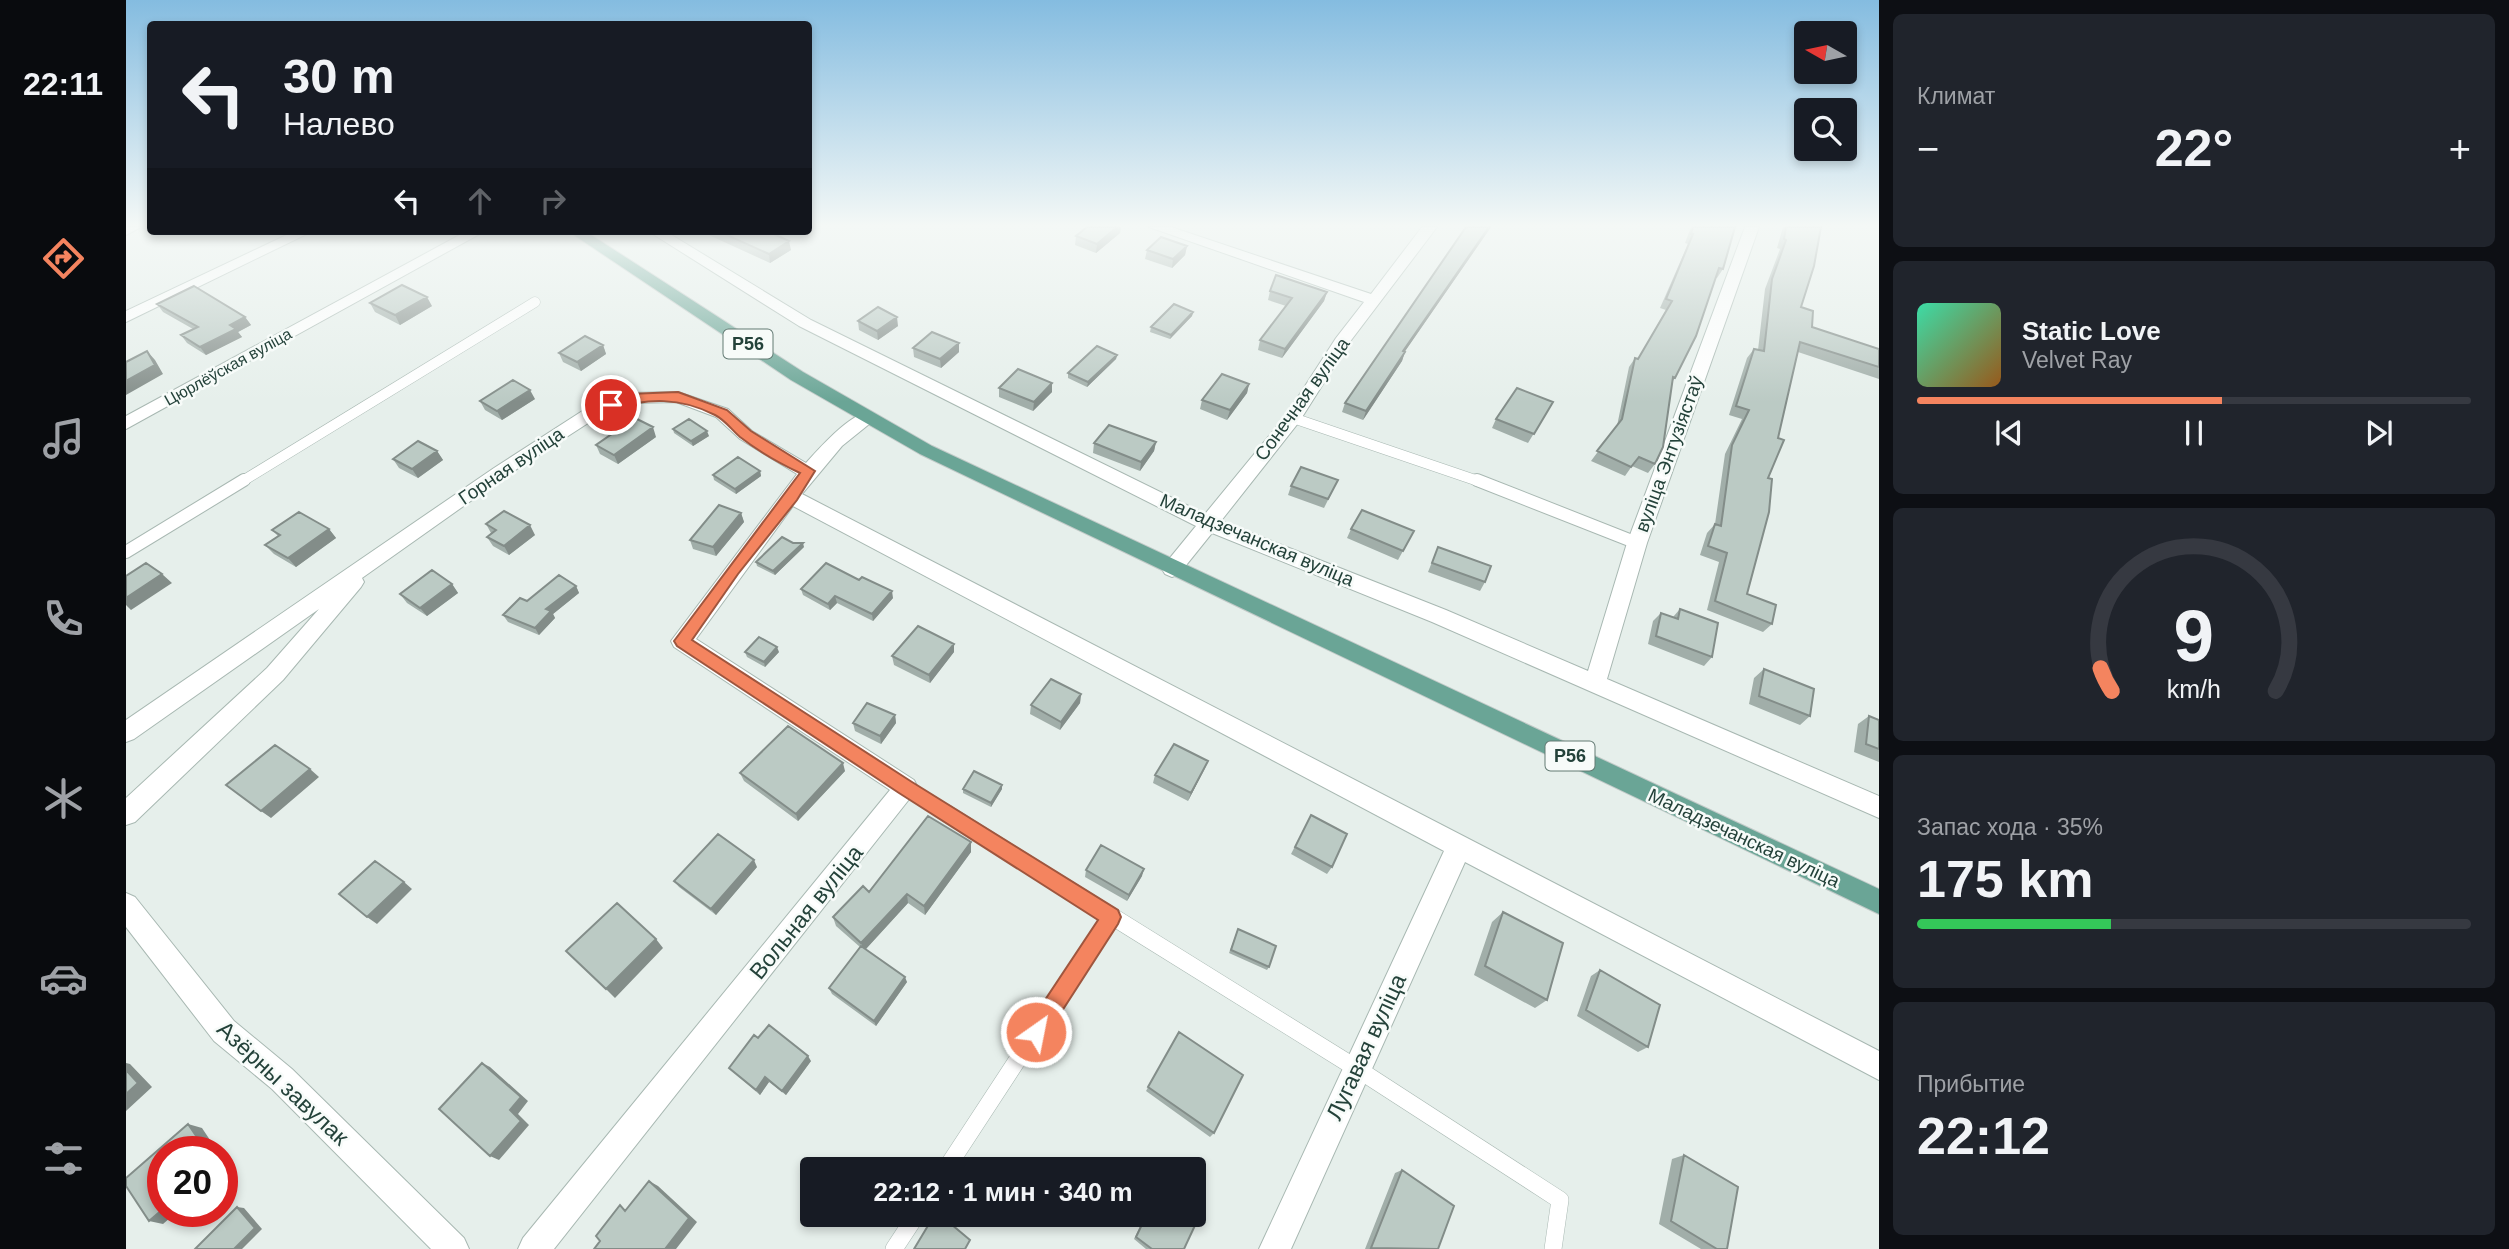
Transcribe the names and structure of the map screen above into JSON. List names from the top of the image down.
{
  "streets": {
    "main road": ["Р56", "Маладзечанская вуліца"],
    "street": [
      "Цюрлёўская вуліца",
      "Сонечная вуліца",
      "вуліца Энтузіястаў",
      "Горная вуліца",
      "Вольная вуліца",
      "Лугавая вуліца",
      "Азёрны завулак"
    ]
  },
  "crossings": [
    ["Р56", "Маладзечанская вуліца"],
    ["Сонечная вуліца", "Маладзечанская вуліца"],
    ["вуліца Энтузіястаў", "Маладзечанская вуліца"]
  ],
  "north": "left",
  "page": {
    "tabs": "22:11",
    "tile": [
      "Климат",
      ["Запас хода · 35%", "175 km"],
      ["Прибытие", "22:12"]
    ],
    "turn": ["30 m", "Налево"],
    "heat": ["−", "22°", "+"],
    "song": ["Static Love", "Velvet Ray"],
    "limit": "20",
    "trip": "22:12 · 1 мин · 340 m",
    "gauge": ["9", "km/h"]
  }
}
